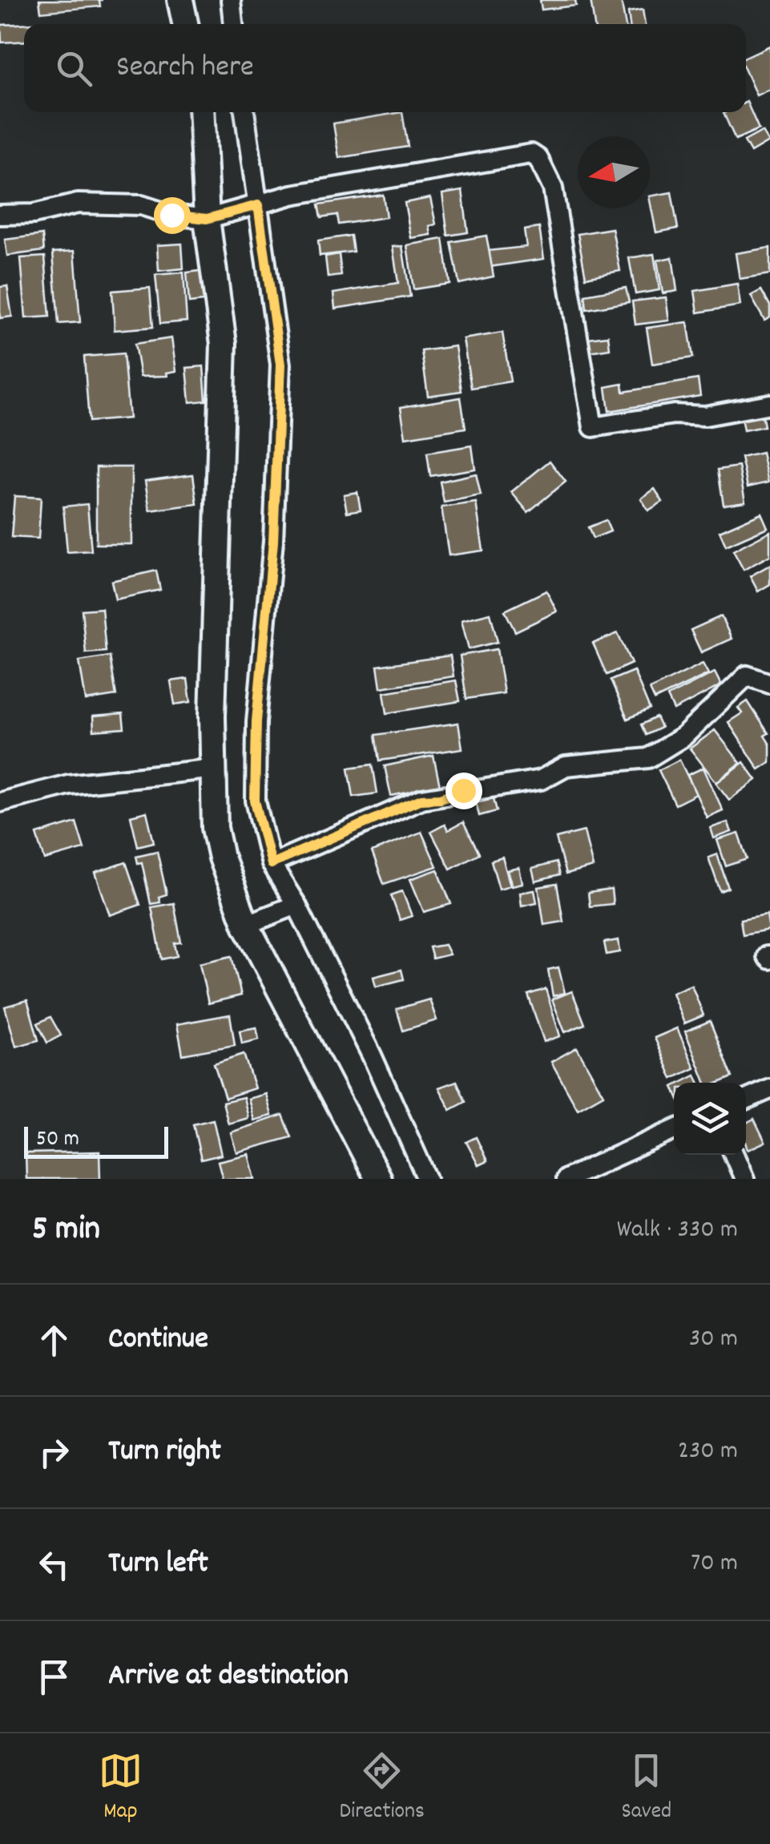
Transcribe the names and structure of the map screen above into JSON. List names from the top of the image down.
{
  "scale_bar": "50 m",
  "north": "left",
  "page": {
    "search": "Search here",
    "scale": "50 m",
    "heading": ["5 min", "Walk · 330 m"],
    "list": [
      ["Continue", "30 m"],
      ["Turn right", "230 m"],
      ["Turn left", "70 m"],
      "Arrive at destination"
    ],
    "nav": ["Map", "Directions", "Saved"]
  }
}
